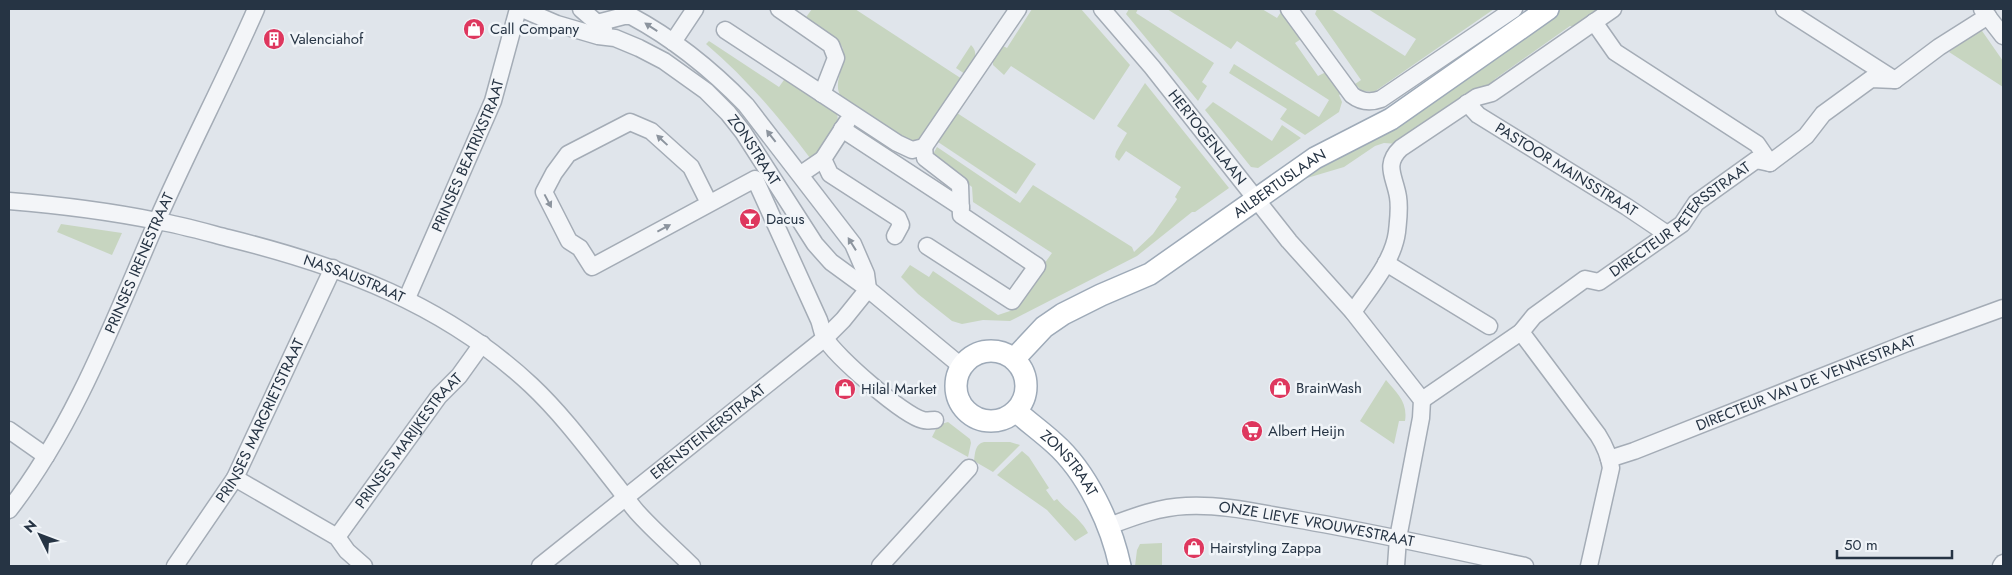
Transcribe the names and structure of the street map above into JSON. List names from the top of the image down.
{
  "streets": {
    "main road": ["ZONSTRAAT", "AILBERTUSLAAN"],
    "street": [
      "HERTOGENLAAN",
      "PRINSES BEATRIXSTRAAT",
      "PASTOOR MAINSSTRAAT",
      "DIRECTEUR PETERSSTRAAT",
      "PRINSES IRENESTRAAT",
      "NASSAUSTRAAT",
      "DIRECTEUR VAN DE VENNESTRAAT",
      "PRINSES MARGRIETSTRAAT",
      "ERENSTEINERSTRAAT",
      "PRINSES MARIJKESTRAAT",
      "ONZE LIEVE VROUWESTRAAT"
    ]
  },
  "crossings": [
    ["HERTOGENLAAN", "AILBERTUSLAAN"],
    ["HERTOGENLAAN", "DIRECTEUR PETERSSTRAAT"],
    ["ZONSTRAAT", "AILBERTUSLAAN"],
    ["ZONSTRAAT", "ERENSTEINERSTRAAT"],
    ["ZONSTRAAT", "ONZE LIEVE VROUWESTRAAT"],
    ["PRINSES BEATRIXSTRAAT", "NASSAUSTRAAT"],
    ["PASTOOR MAINSSTRAAT", "DIRECTEUR PETERSSTRAAT"],
    ["PRINSES IRENESTRAAT", "NASSAUSTRAAT"],
    ["NASSAUSTRAAT", "PRINSES MARGRIETSTRAAT"],
    ["NASSAUSTRAAT", "ERENSTEINERSTRAAT"],
    ["NASSAUSTRAAT", "PRINSES MARIJKESTRAAT"]
  ],
  "places": {
    "shop": [
      "Call Company",
      "BrainWash",
      "Hilal Market",
      "Hairstyling Zappa"
    ],
    "building": ["Valenciahof"],
    "bar": ["Dacus"],
    "supermarket": ["Albert Heijn"]
  },
  "scale_bar": "50 m",
  "north": "top left"
}
